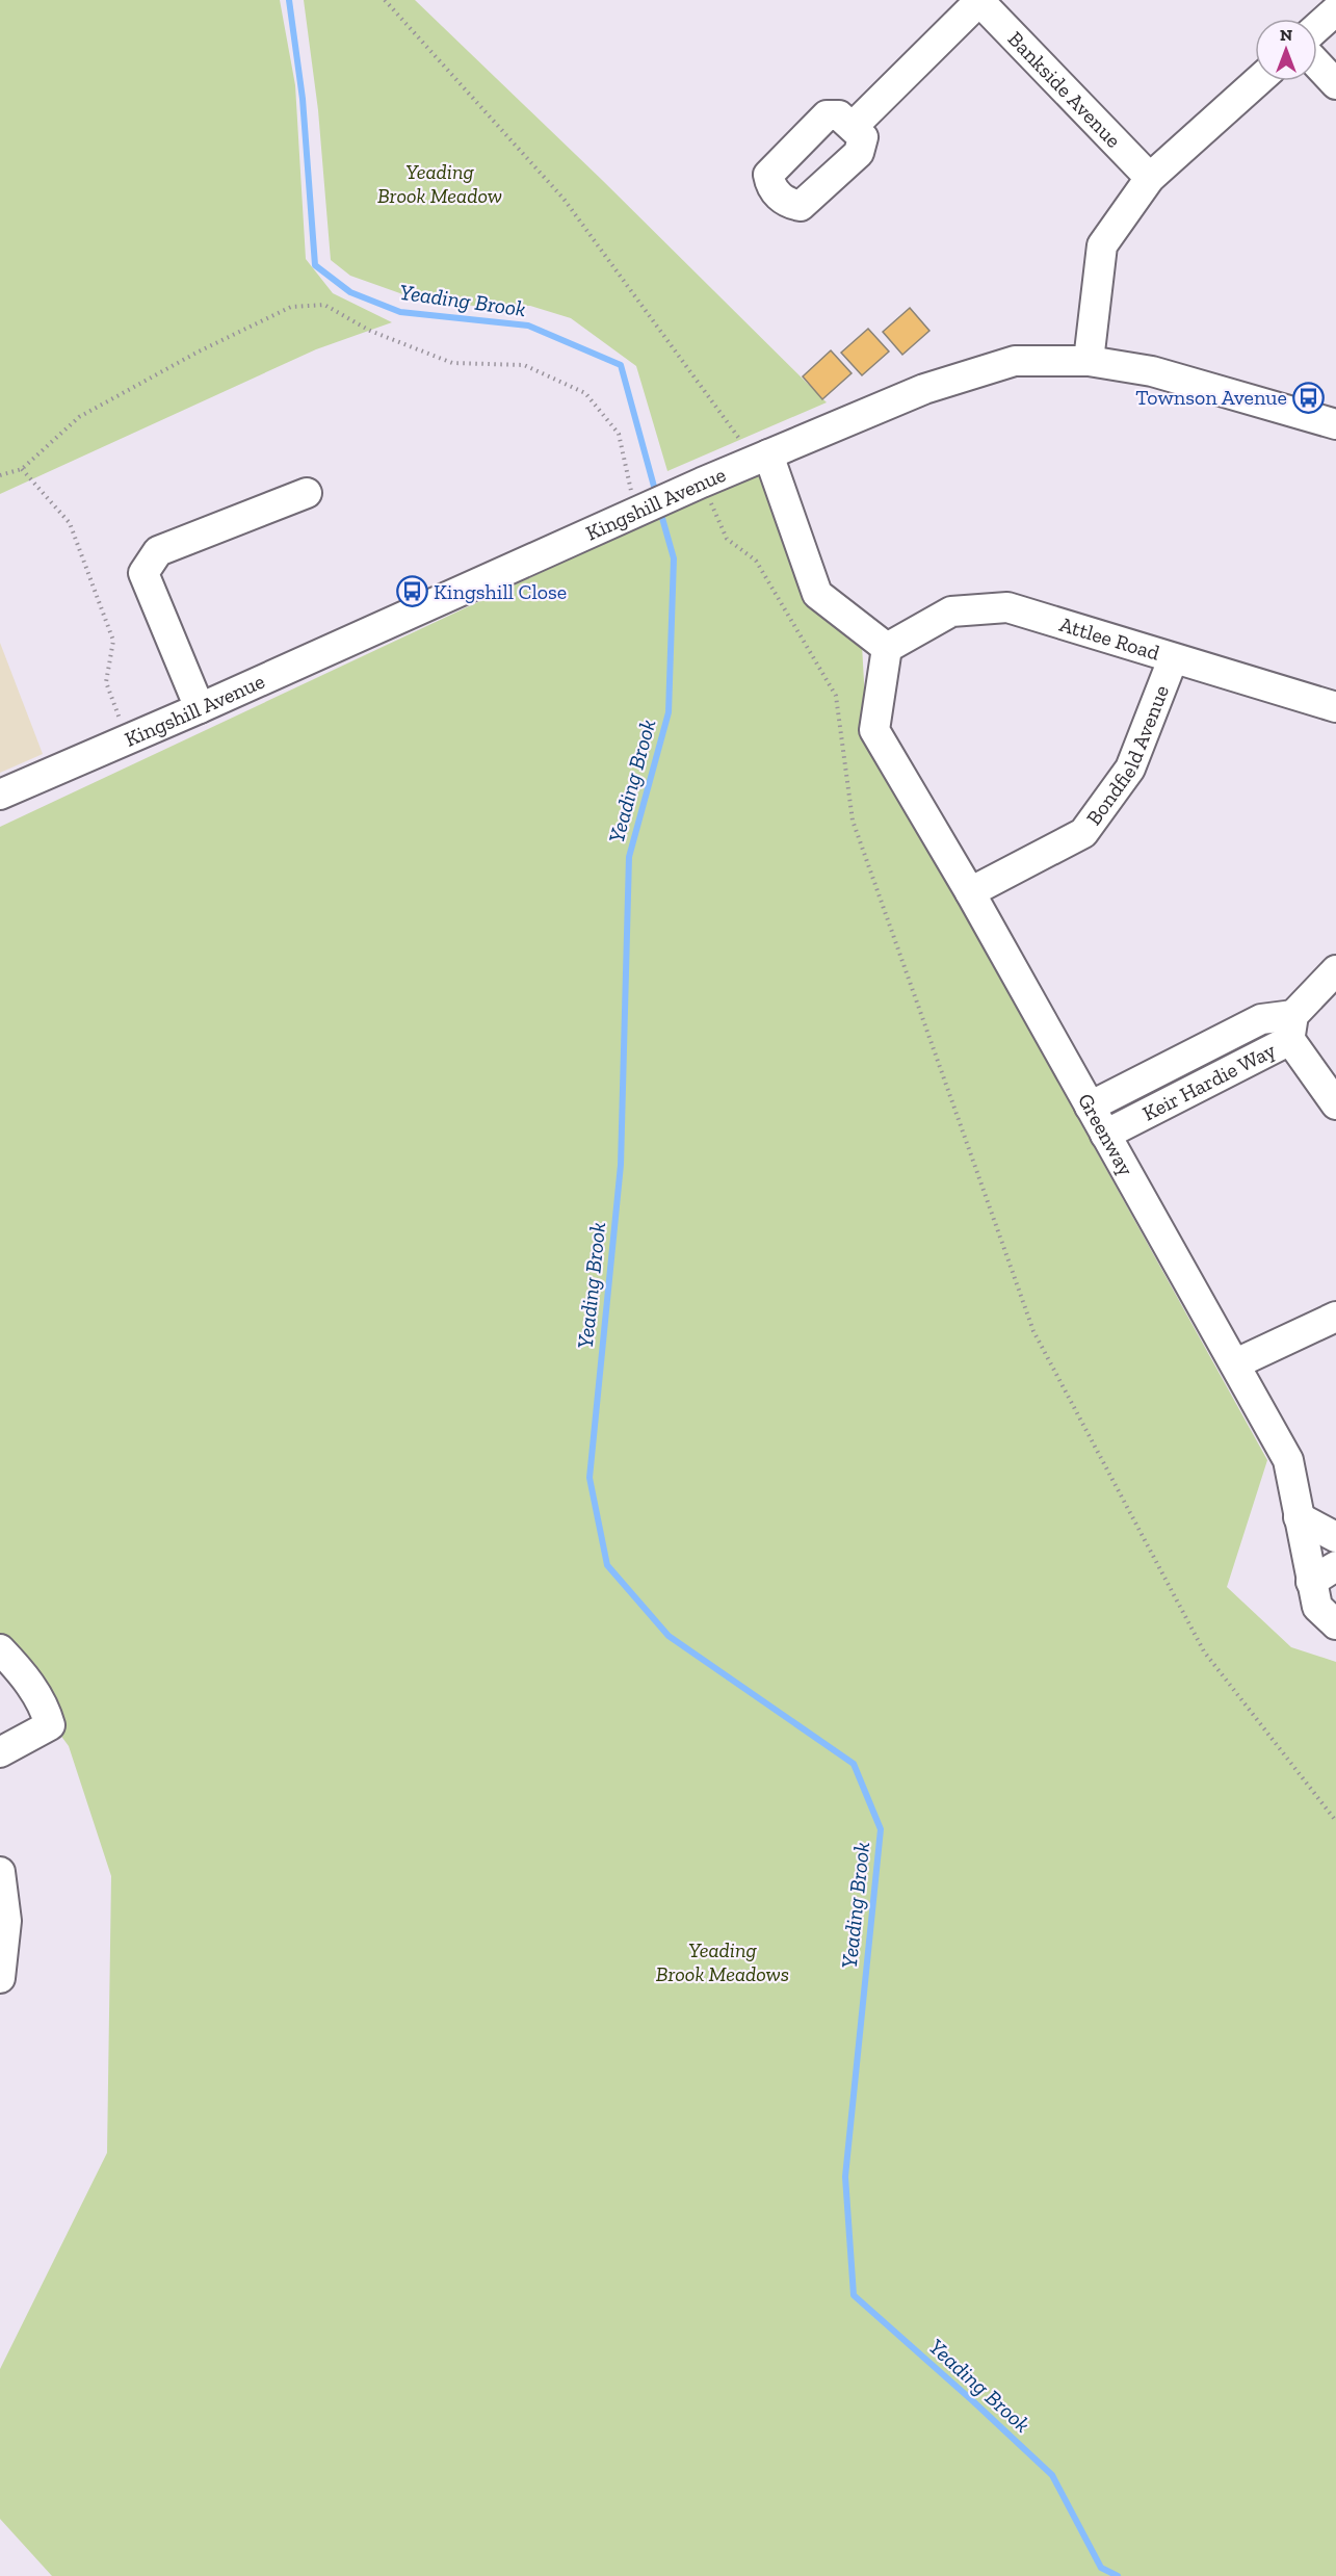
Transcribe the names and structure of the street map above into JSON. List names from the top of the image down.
{
  "streets": {
    "street": [
      "Bankside Avenue",
      "Kingshill Avenue",
      "Attlee Road",
      "Bondfield Avenue",
      "Keir Hardie Way",
      "Greenway"
    ]
  },
  "crossings": [
    ["Attlee Road", "Bondfield Avenue"],
    ["Attlee Road", "Greenway"],
    ["Bondfield Avenue", "Greenway"],
    ["Keir Hardie Way", "Greenway"]
  ],
  "water": ["Yeading Brook"],
  "parks": ["Yeading Brook Meadow", "Yeading Brook Meadows"],
  "places": {
    "bus stop": ["Townson Avenue", "Kingshill Close"]
  },
  "north": "top"
}
